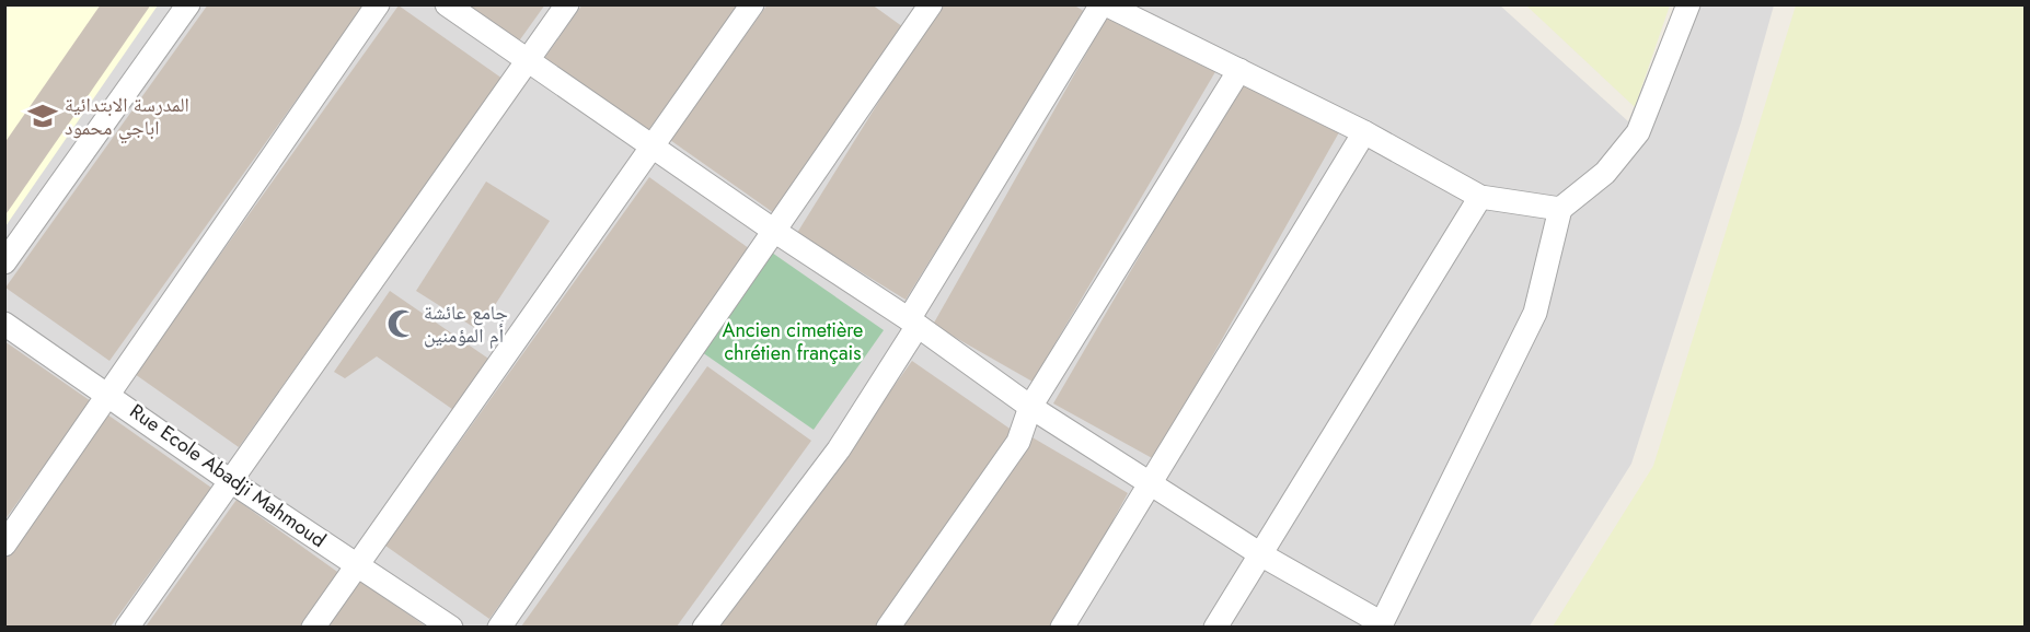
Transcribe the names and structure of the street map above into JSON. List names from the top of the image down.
{
  "streets": {
    "street": ["Rue Ecole Abadji Mahmoud"]
  },
  "parks": ["Ancien cimetière chrétien français"],
  "places": {
    "school or university": ["المدرسة الابتدائية اباجي محمود"],
    "mosque": ["جامع عائشة أم المؤمنين"]
  }
}
